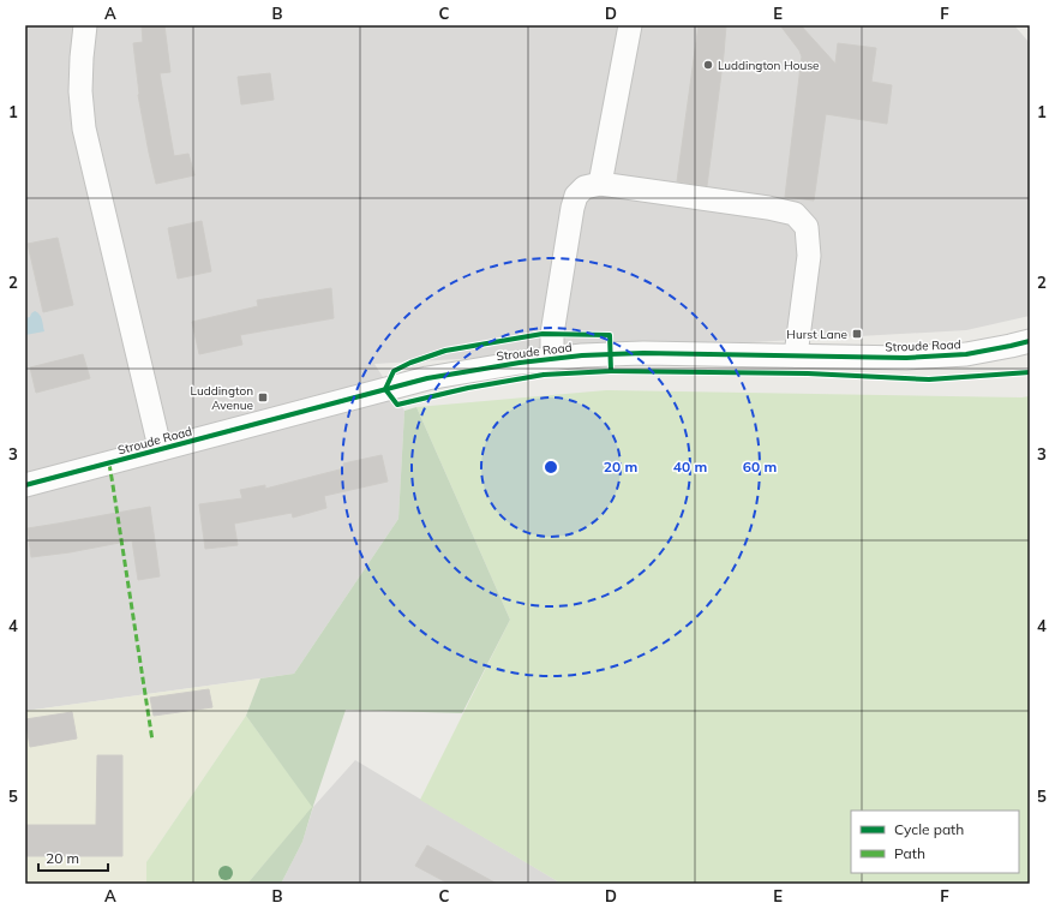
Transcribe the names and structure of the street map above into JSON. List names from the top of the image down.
{
  "streets": {
    "street": ["Stroude Road"]
  },
  "places": {
    "other": ["Luddington House"],
    "transit": ["Hurst Lane", "Luddington Avenue"]
  },
  "legend": ["Cycle path", "Path"],
  "scale_bar": "20 m",
  "grid": {
    "columns": [
      "A",
      "B",
      "C",
      "D",
      "E",
      "F"
    ],
    "rows": [
      "1",
      "2",
      "3",
      "4",
      "5"
    ]
  },
  "rings": ["20 m", "40 m", "60 m"]
}
